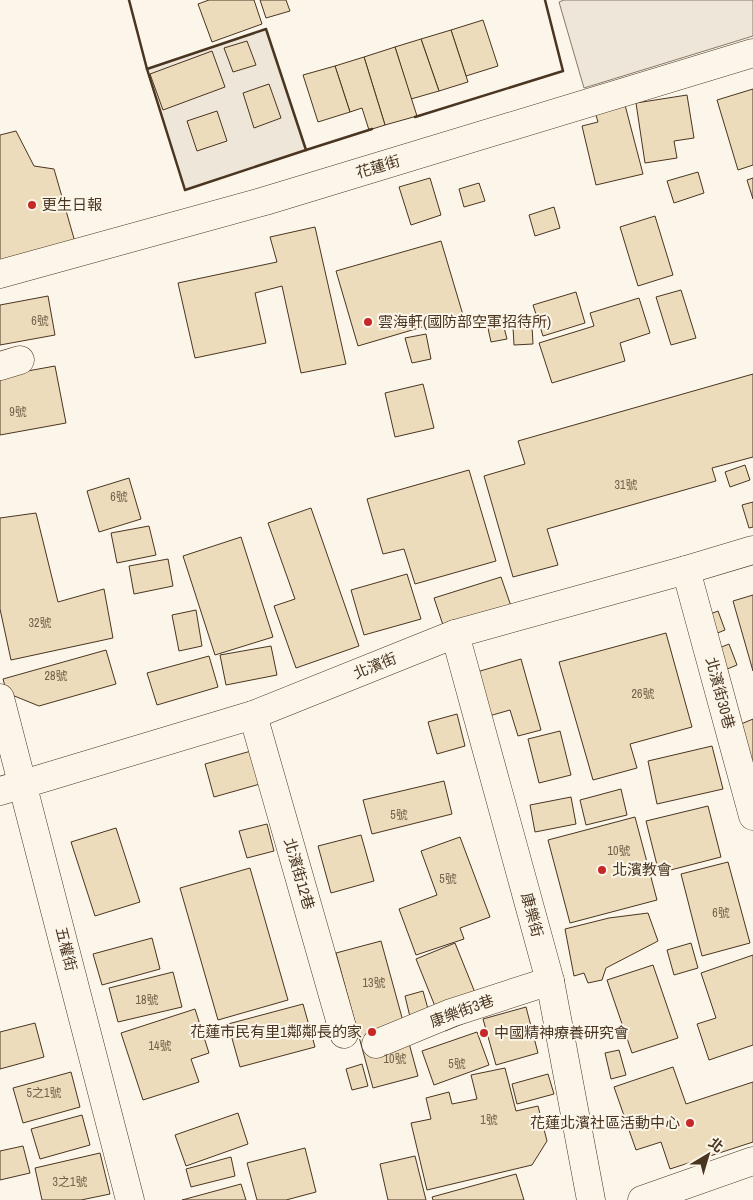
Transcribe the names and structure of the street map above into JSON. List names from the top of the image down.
{
  "streets": {
    "street": [
      "花蓮街",
      "北濱街",
      "北濱街30巷",
      "北濱街12巷",
      "康樂街",
      "五權街",
      "康樂街3巷"
    ]
  },
  "crossings": [
    ["北濱街", "北濱街30巷"],
    ["北濱街", "北濱街12巷"],
    ["北濱街", "康樂街"],
    ["北濱街", "五權街"],
    ["康樂街", "康樂街3巷"]
  ],
  "places": [
    "更生日報",
    "雲海軒(國防部空軍招待所)",
    "北濱教會",
    "花蓮市民有里1鄰鄰長的家",
    "中國精神療養研究會",
    "花蓮北濱社區活動中心"
  ],
  "house_numbers": [
    "6號",
    "9號",
    "31號",
    "6號",
    "32號",
    "28號",
    "26號",
    "5號",
    "10號",
    "5號",
    "6號",
    "13號",
    "18號",
    "14號",
    "10號",
    "5號",
    "5之1號",
    "1號",
    "3之1號"
  ],
  "north": "top right"
}
